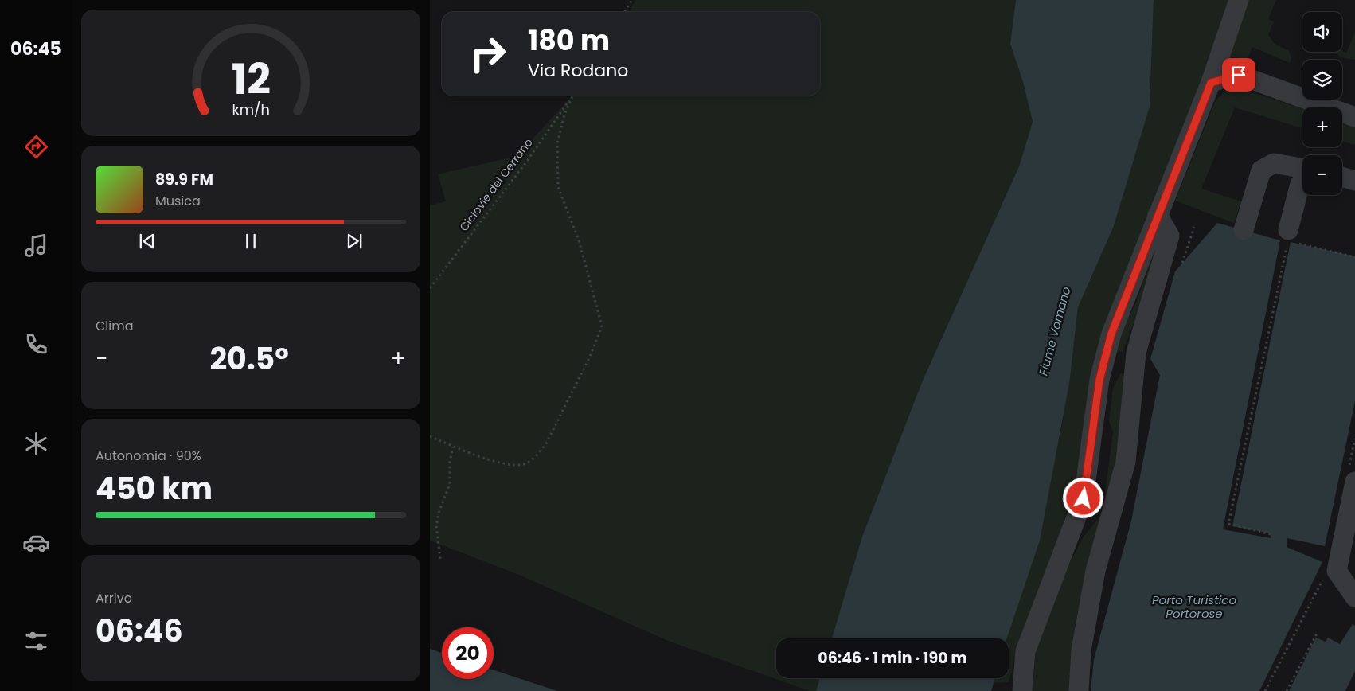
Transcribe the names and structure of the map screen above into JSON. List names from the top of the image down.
{
  "streets": {
    "path": ["Ciclovie del Cerrano"]
  },
  "water": ["Fiume Vomano", "Porto Turistico Portorose"],
  "page": {
    "tabs": "06:45",
    "map_buttons": ["+", "−"],
    "turn": ["180 m", "Via Rodano"],
    "song": ["89.9 FM", "Musica"],
    "tile": [
      "Clima",
      ["Autonomia · 90%", "450 km"],
      ["Arrivo", "06:46"]
    ],
    "heat": ["−", "20.5°", "+"],
    "limit": "20",
    "trip": "06:46 · 1 min · 190 m",
    "gauge": ["12", "km/h"]
  }
}
